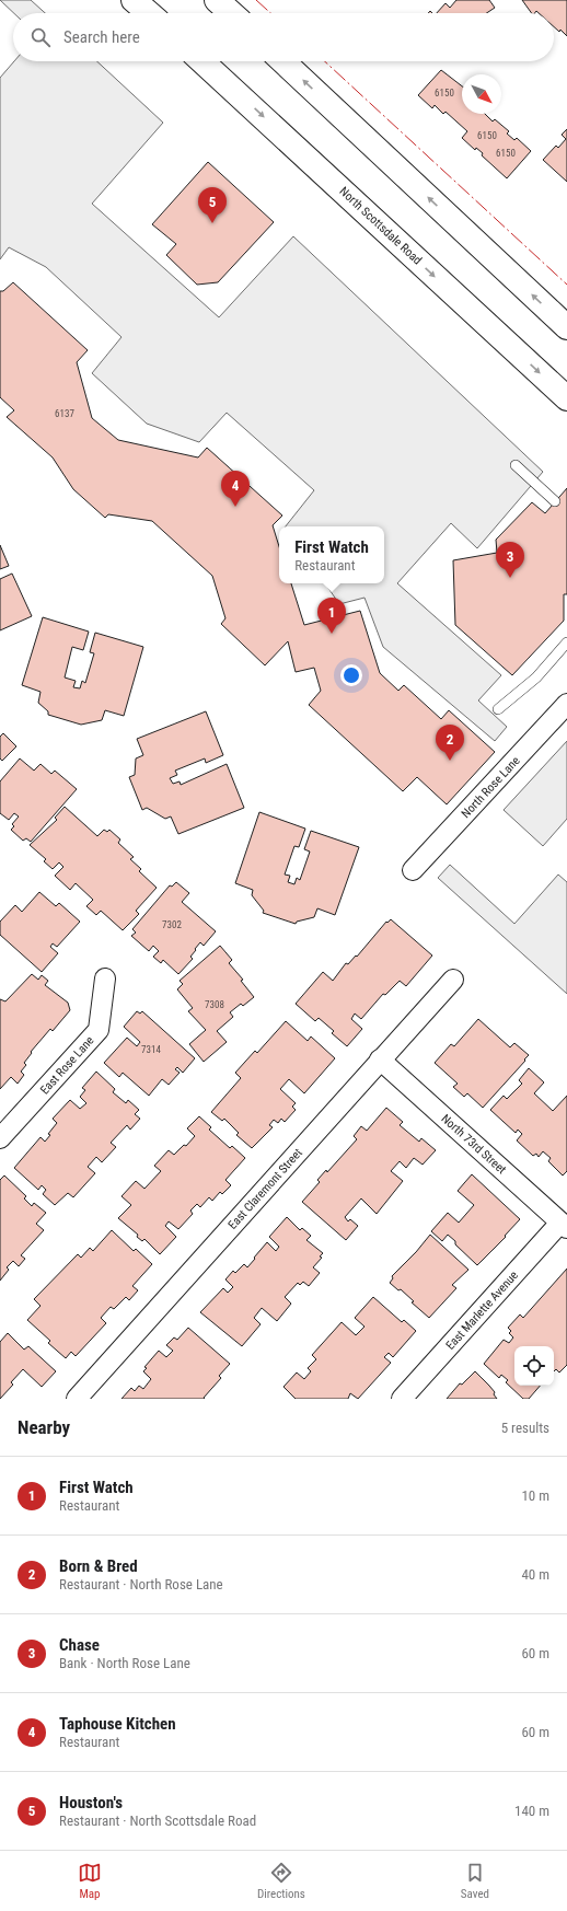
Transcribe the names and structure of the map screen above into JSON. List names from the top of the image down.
{
  "streets": {
    "main road": ["North Scottsdale Road"],
    "street": [
      "North Rose Lane",
      "East Rose Lane",
      "North 73rd Street",
      "East Claremont Street",
      "East Marlette Avenue"
    ]
  },
  "crossings": [
    ["North 73rd Street", "East Claremont Street"],
    ["North 73rd Street", "East Marlette Avenue"]
  ],
  "house_numbers": [
    "6150",
    "6150",
    "6150",
    "6137",
    "7302",
    "7308",
    "7314"
  ],
  "north": "bottom right",
  "page": {
    "search": "Search here",
    "pins": [
      "5",
      "4",
      "3",
      "1",
      "2"
    ],
    "popup": ["First Watch", "Restaurant"],
    "heading": ["Nearby", "5 results"],
    "list": [
      {
        "mark": "1",
        "name": "First Watch",
        "note": "Restaurant",
        "value": "10 m"
      },
      {
        "mark": "2",
        "name": "Born & Bred",
        "note": "Restaurant · North Rose Lane",
        "value": "40 m"
      },
      {
        "mark": "3",
        "name": "Chase",
        "note": "Bank · North Rose Lane",
        "value": "60 m"
      },
      {
        "mark": "4",
        "name": "Taphouse Kitchen",
        "note": "Restaurant",
        "value": "60 m"
      },
      {
        "mark": "5",
        "name": "Houston's",
        "note": "Restaurant · North Scottsdale Road",
        "value": "140 m"
      }
    ],
    "nav": ["Map", "Directions", "Saved"]
  }
}
